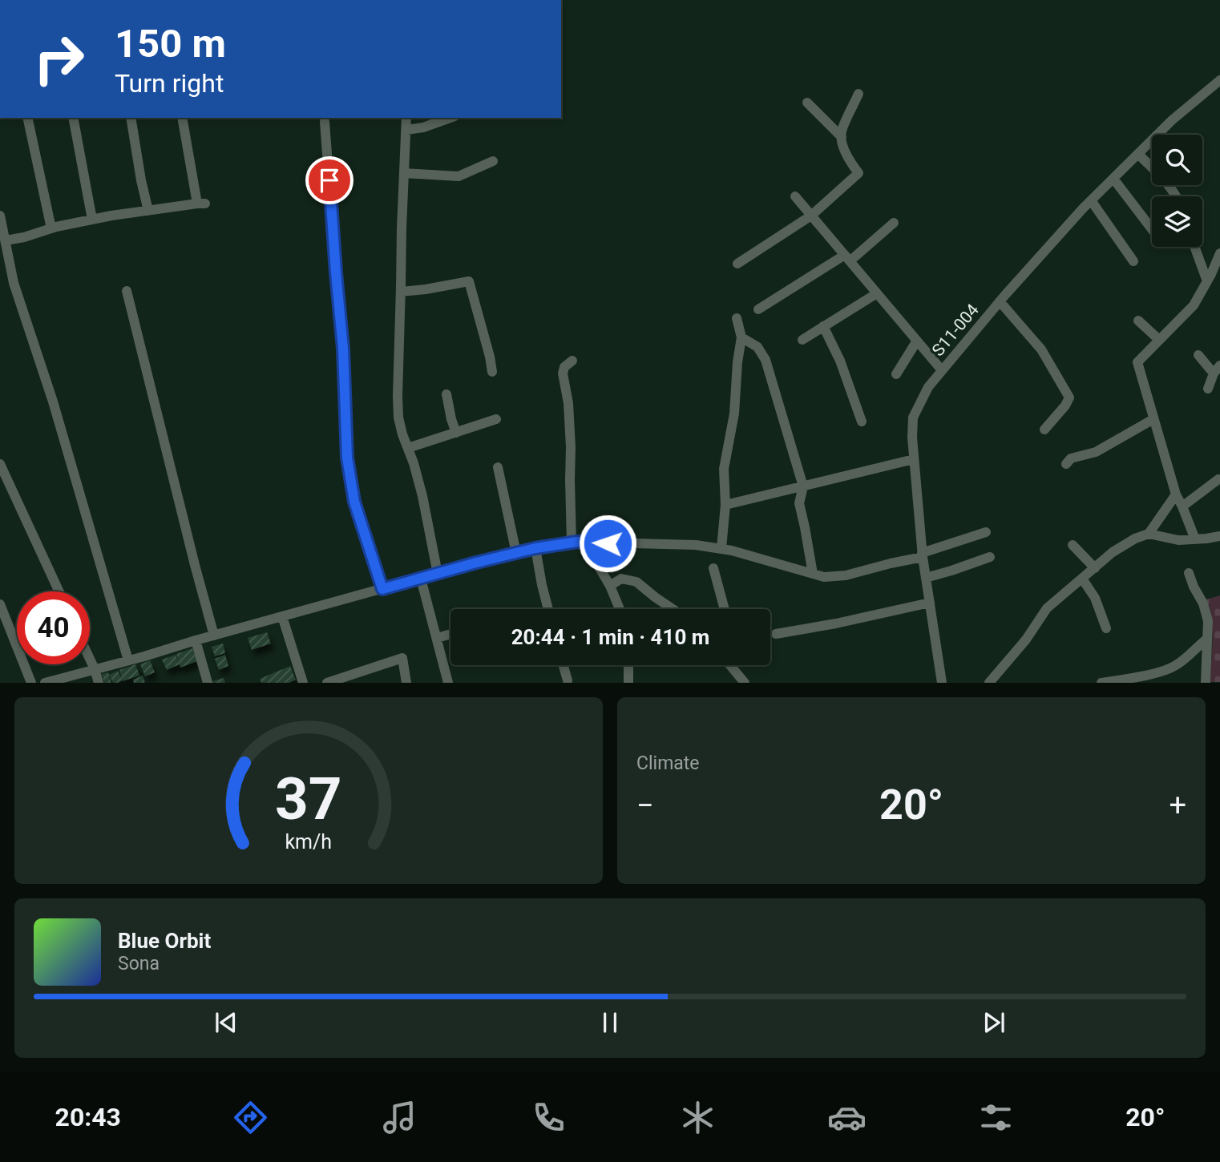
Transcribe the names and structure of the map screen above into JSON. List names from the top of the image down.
{
  "streets": {
    "street": ["S11-004"]
  },
  "page": {
    "turn": ["150 m", "Turn right"],
    "limit": "40",
    "trip": "20:44 · 1 min · 410 m",
    "tile": "Climate",
    "heat": ["−", "20°", "+"],
    "song": ["Blue Orbit", "Sona"],
    "tabs": ["20:43", "20°"],
    "gauge": ["37", "km/h"]
  }
}
